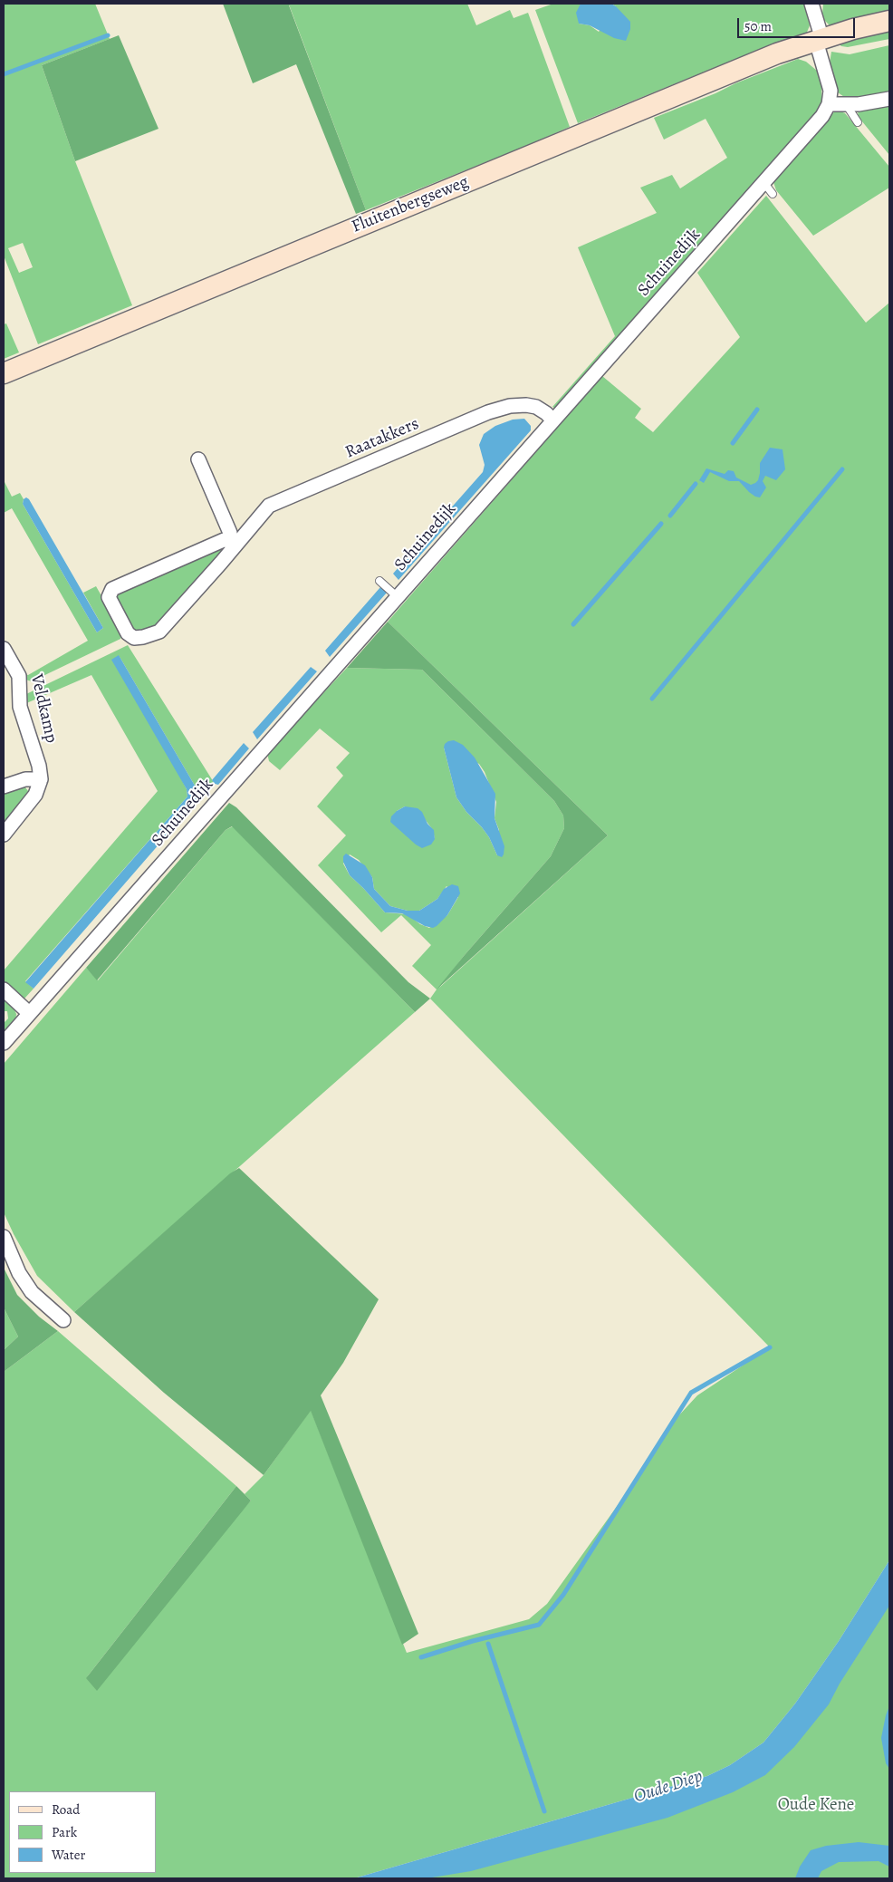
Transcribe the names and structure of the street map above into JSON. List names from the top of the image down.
{
  "streets": {
    "street": [
      "Fluitenbergseweg",
      "Schuinedijk",
      "Raatakkers",
      "Veldkamp"
    ]
  },
  "crossings": [
    ["Schuinedijk", "Raatakkers"]
  ],
  "water": ["Oude Diep"],
  "parks": ["Oude Kene"],
  "legend": ["Road", "Park", "Water"],
  "scale_bar": "50 m"
}
